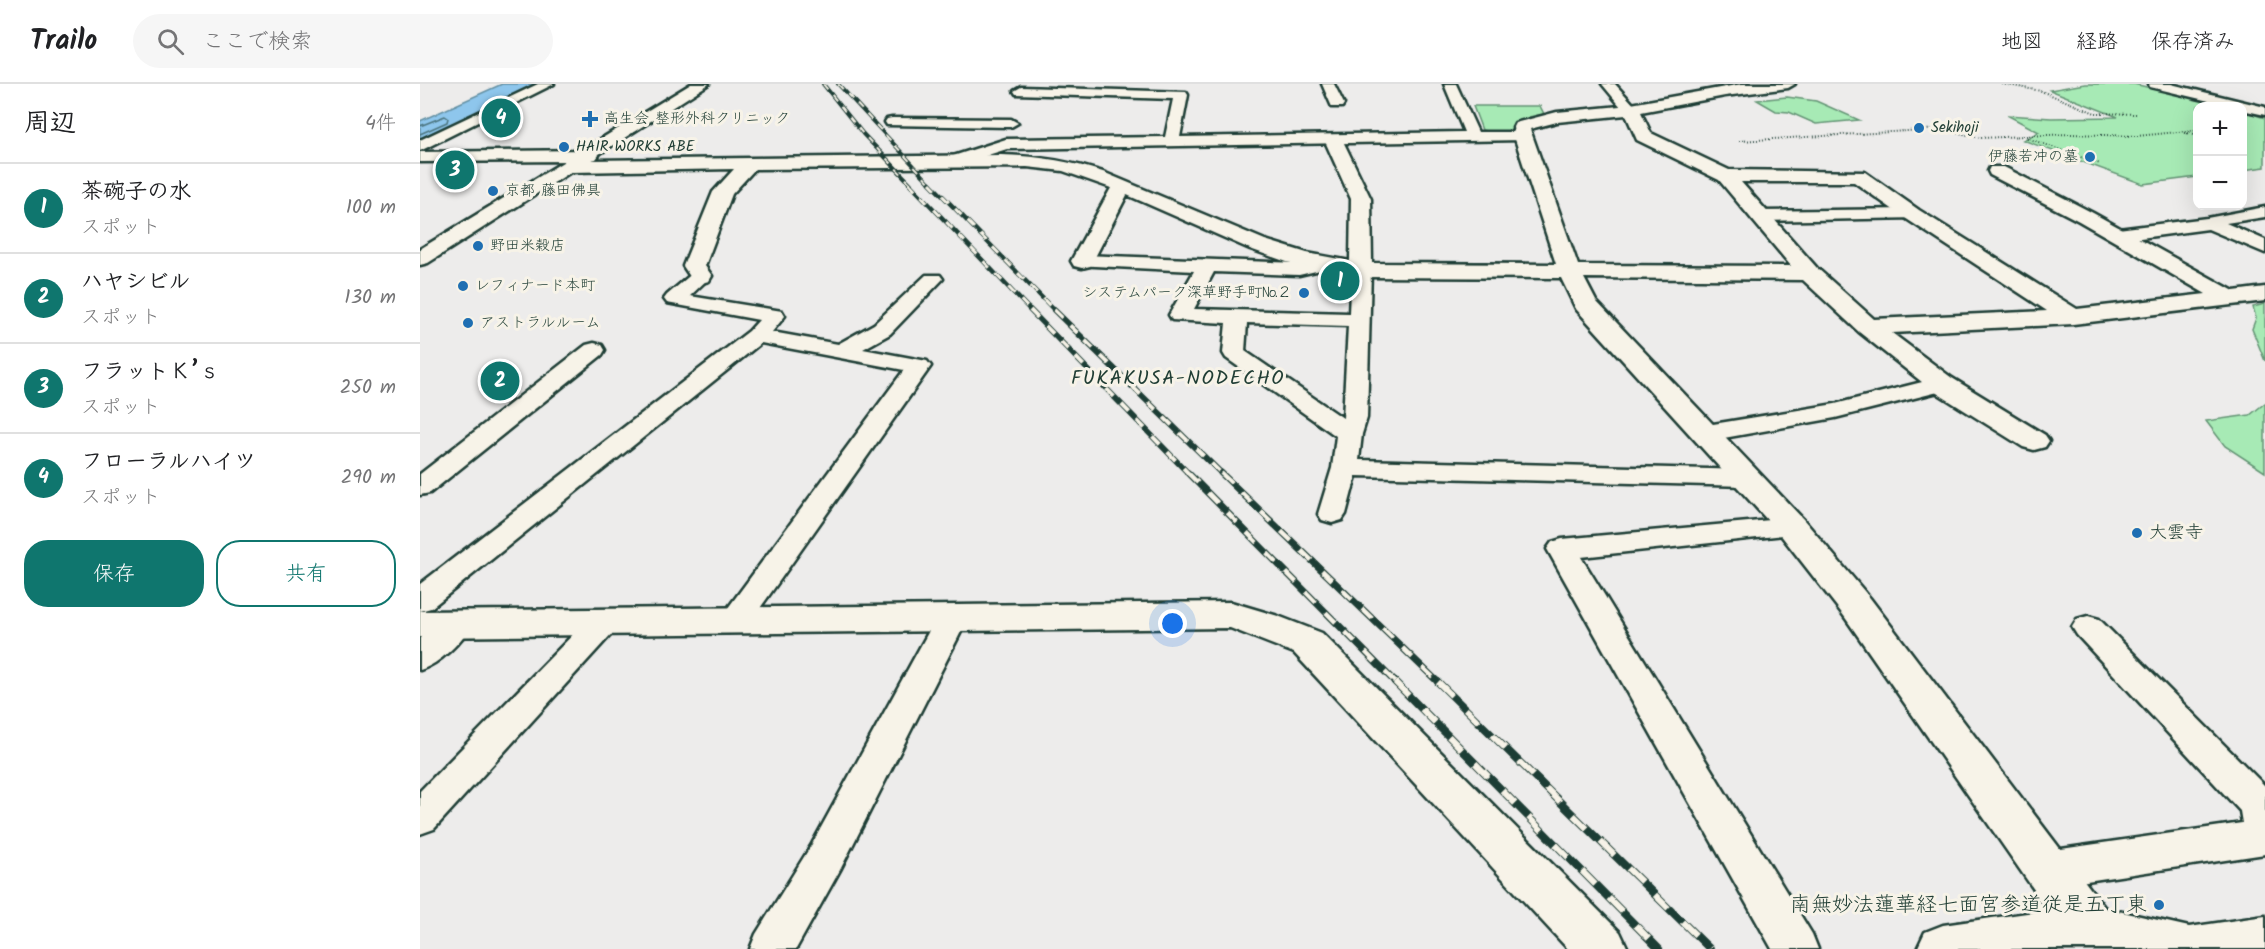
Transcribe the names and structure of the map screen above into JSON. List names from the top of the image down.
{
  "districts": ["FUKAKUSA-NODECHO"],
  "places": {
    "health": ["高生会 整形外科クリニック"],
    "other": [
      "Sekihoji",
      "HAIR WORKS ABE",
      "伊藤若冲の墓",
      "京都 藤田佛具",
      "野田米穀店",
      "レフィナード本町",
      "システムパーク深草野手町№２",
      "アストラルルーム",
      "大雲寺",
      "南無妙法蓮華経七面宮参道従是五丁東"
    ]
  },
  "page": {
    "header": "Trailo",
    "search": "ここで検索",
    "nav": ["地図", "経路", "保存済み"],
    "heading": ["周辺", "4件"],
    "pins": [
      "4",
      "3",
      "1",
      "2"
    ],
    "map_buttons": ["+", "−"],
    "list": [
      {
        "mark": "1",
        "name": "茶碗子の水",
        "note": "スポット",
        "value": "100 m"
      },
      {
        "mark": "2",
        "name": "ハヤシビル",
        "note": "スポット",
        "value": "130 m"
      },
      {
        "mark": "3",
        "name": "フラットＫ’ｓ",
        "note": "スポット",
        "value": "250 m"
      },
      {
        "mark": "4",
        "name": "フローラルハイツ",
        "note": "スポット",
        "value": "290 m"
      }
    ],
    "buttons": ["保存", "共有"]
  }
}
